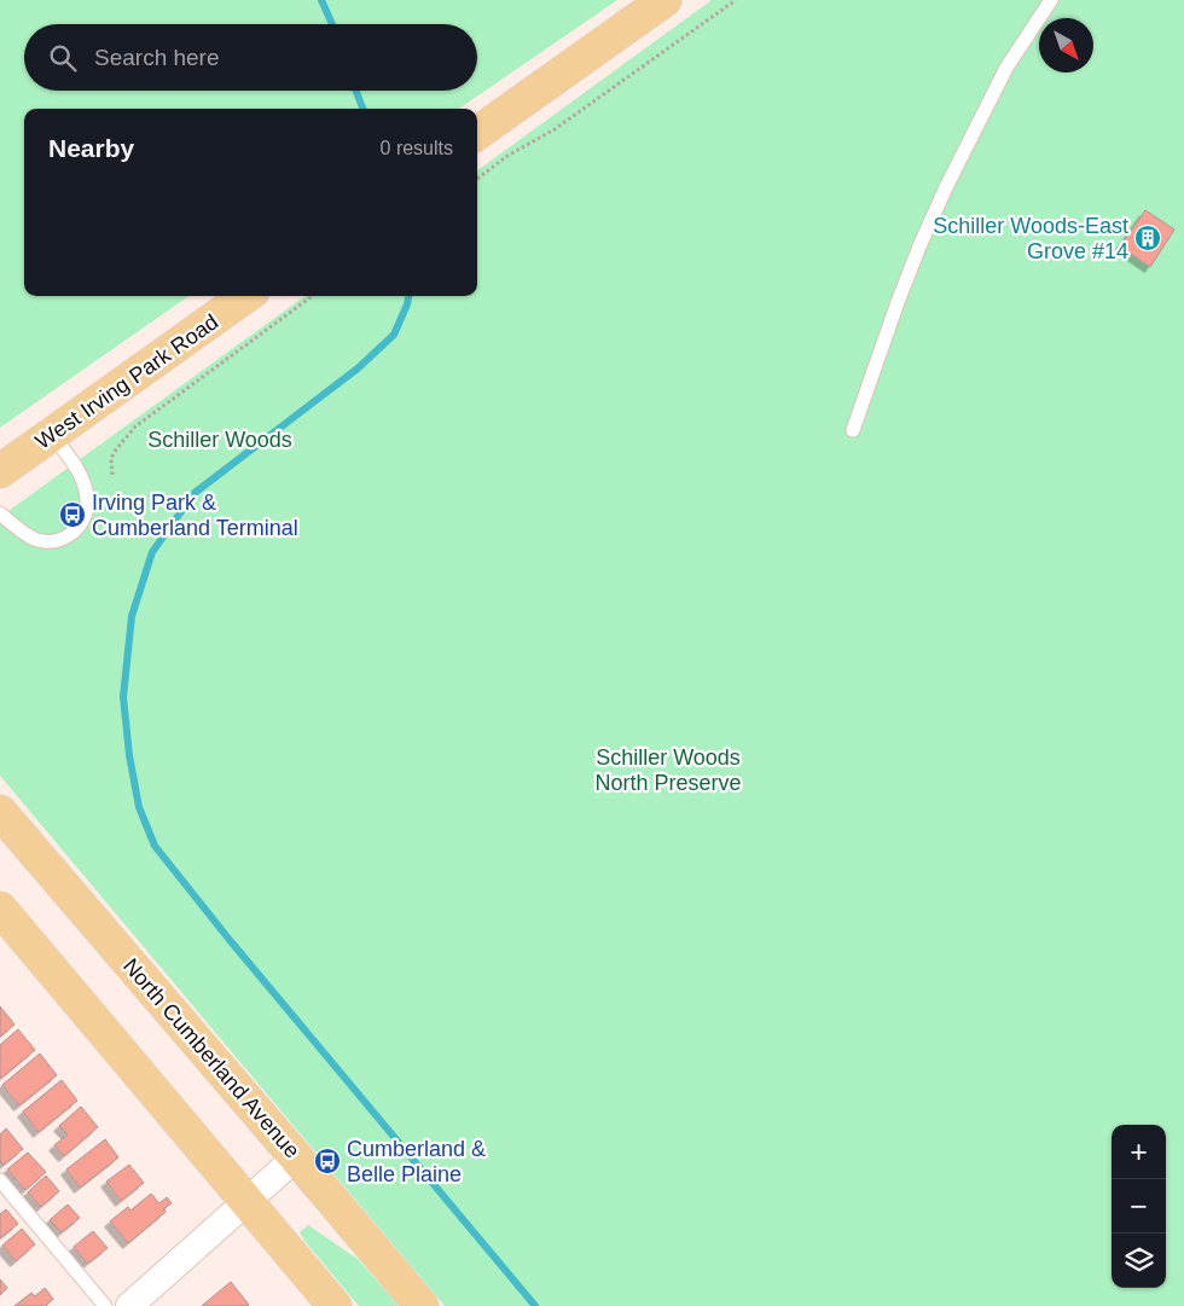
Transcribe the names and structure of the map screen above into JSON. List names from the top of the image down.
{
  "streets": {
    "main road": ["West Irving Park Road", "North Cumberland Avenue"]
  },
  "parks": ["Schiller Woods", "Schiller Woods North Preserve"],
  "places": {
    "building": ["Schiller Woods-East Grove #14"],
    "bus stop": ["Irving Park & Cumberland Terminal", "Cumberland & Belle Plaine"]
  },
  "north": "bottom right",
  "page": {
    "search": "Search here",
    "heading": ["Nearby", "0 results"],
    "map_buttons": ["+", "−"]
  }
}
